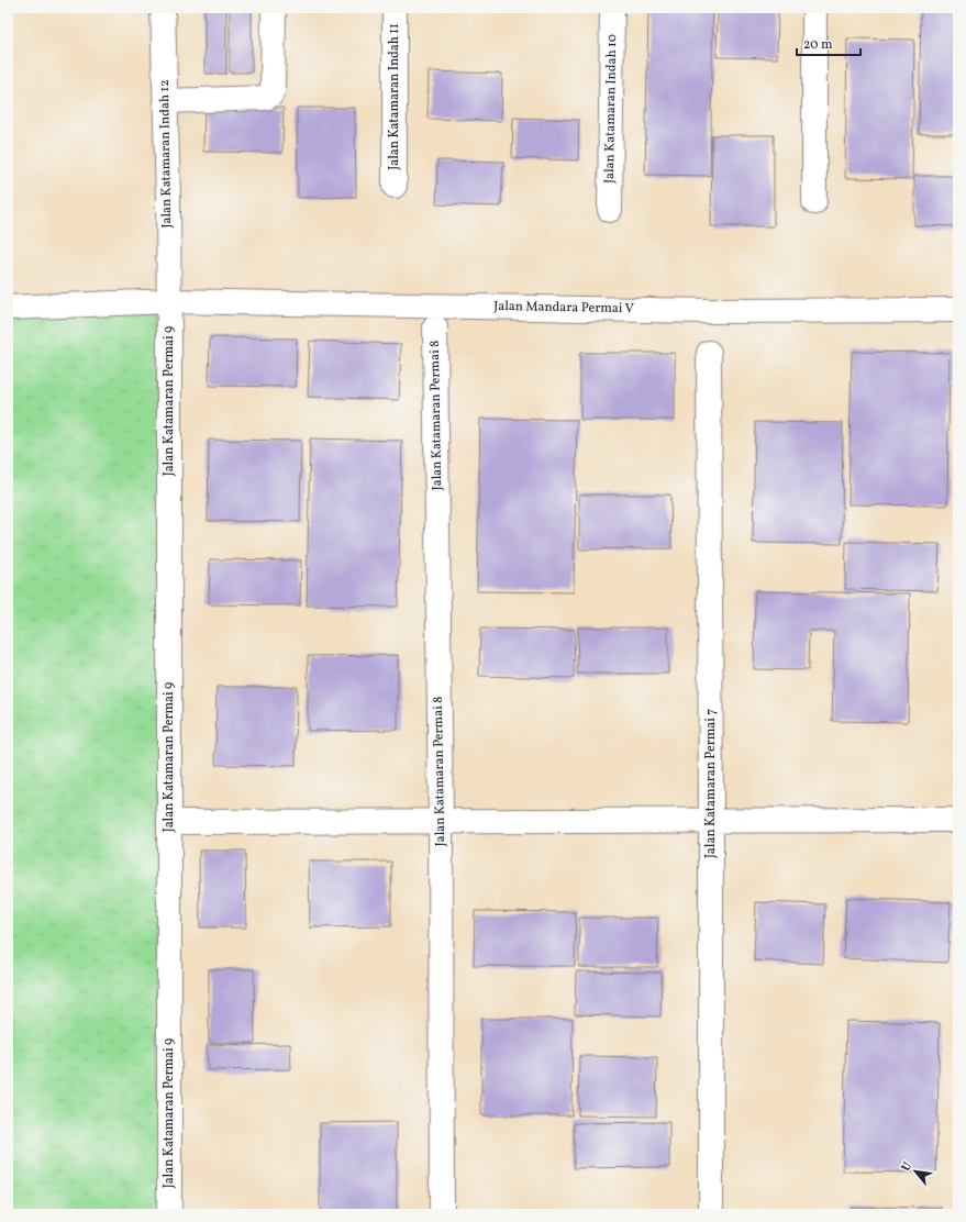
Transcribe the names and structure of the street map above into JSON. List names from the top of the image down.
{
  "streets": {
    "street": [
      "Jalan Katamaran Indah 11",
      "Jalan Katamaran Indah 10",
      "Jalan Katamaran Indah 12",
      "Jalan Mandara Permai V",
      "Jalan Katamaran Permai 9",
      "Jalan Katamaran Permai 8",
      "Jalan Katamaran Permai 7"
    ]
  },
  "crossings": [
    ["Jalan Katamaran Indah 12", "Jalan Mandara Permai V"],
    ["Jalan Katamaran Indah 12", "Jalan Katamaran Permai 9"],
    ["Jalan Mandara Permai V", "Jalan Katamaran Permai 9"]
  ],
  "scale_bar": "20 m",
  "north": "top left"
}
